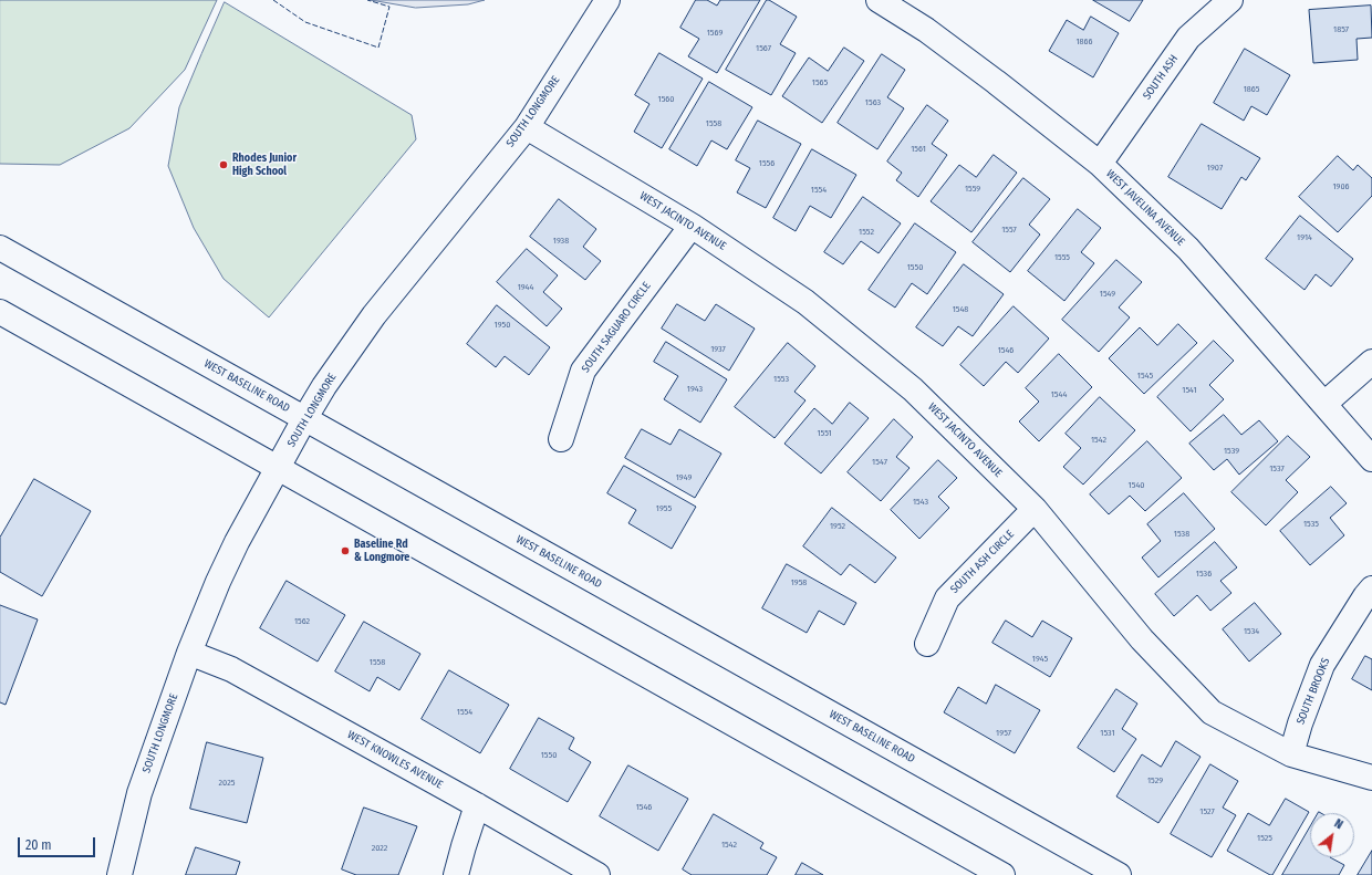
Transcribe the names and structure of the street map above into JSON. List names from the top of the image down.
{
  "streets": {
    "street": [
      "SOUTH ASH",
      "SOUTH LONGMORE",
      "WEST JAVELINA AVENUE",
      "WEST JACINTO AVENUE",
      "SOUTH SAGUARO CIRCLE",
      "WEST BASELINE ROAD",
      "SOUTH ASH CIRCLE",
      "SOUTH BROOKS",
      "WEST KNOWLES AVENUE"
    ]
  },
  "crossings": [
    ["SOUTH ASH", "WEST JAVELINA AVENUE"],
    ["SOUTH LONGMORE", "WEST JACINTO AVENUE"],
    ["SOUTH LONGMORE", "WEST BASELINE ROAD"],
    ["SOUTH LONGMORE", "WEST KNOWLES AVENUE"],
    ["WEST JACINTO AVENUE", "SOUTH SAGUARO CIRCLE"],
    ["WEST JACINTO AVENUE", "SOUTH ASH CIRCLE"],
    ["WEST JACINTO AVENUE", "SOUTH BROOKS"]
  ],
  "places": ["Rhodes Junior High School", "Baseline Rd & Longmore"],
  "house_numbers": [
    "1857",
    "1569",
    "1866",
    "1567",
    "1565",
    "1865",
    "1560",
    "1563",
    "1558",
    "1561",
    "1556",
    "1907",
    "1906",
    "1559",
    "1554",
    "1557",
    "1552",
    "1914",
    "1938",
    "1555",
    "1550",
    "1944",
    "1549",
    "1548",
    "1950",
    "1937",
    "1546",
    "1545",
    "1553",
    "1943",
    "1541",
    "1544",
    "1551",
    "1542",
    "1539",
    "1547",
    "1537",
    "1949",
    "1540",
    "1543",
    "1955",
    "1535",
    "1952",
    "1538",
    "1536",
    "1958",
    "1562",
    "1534",
    "1945",
    "1558",
    "1554",
    "1957",
    "1531",
    "1550",
    "1529",
    "2025",
    "1546",
    "1527",
    "1525",
    "1542",
    "2022"
  ],
  "scale_bar": "20 m",
  "north": "top right"
}
